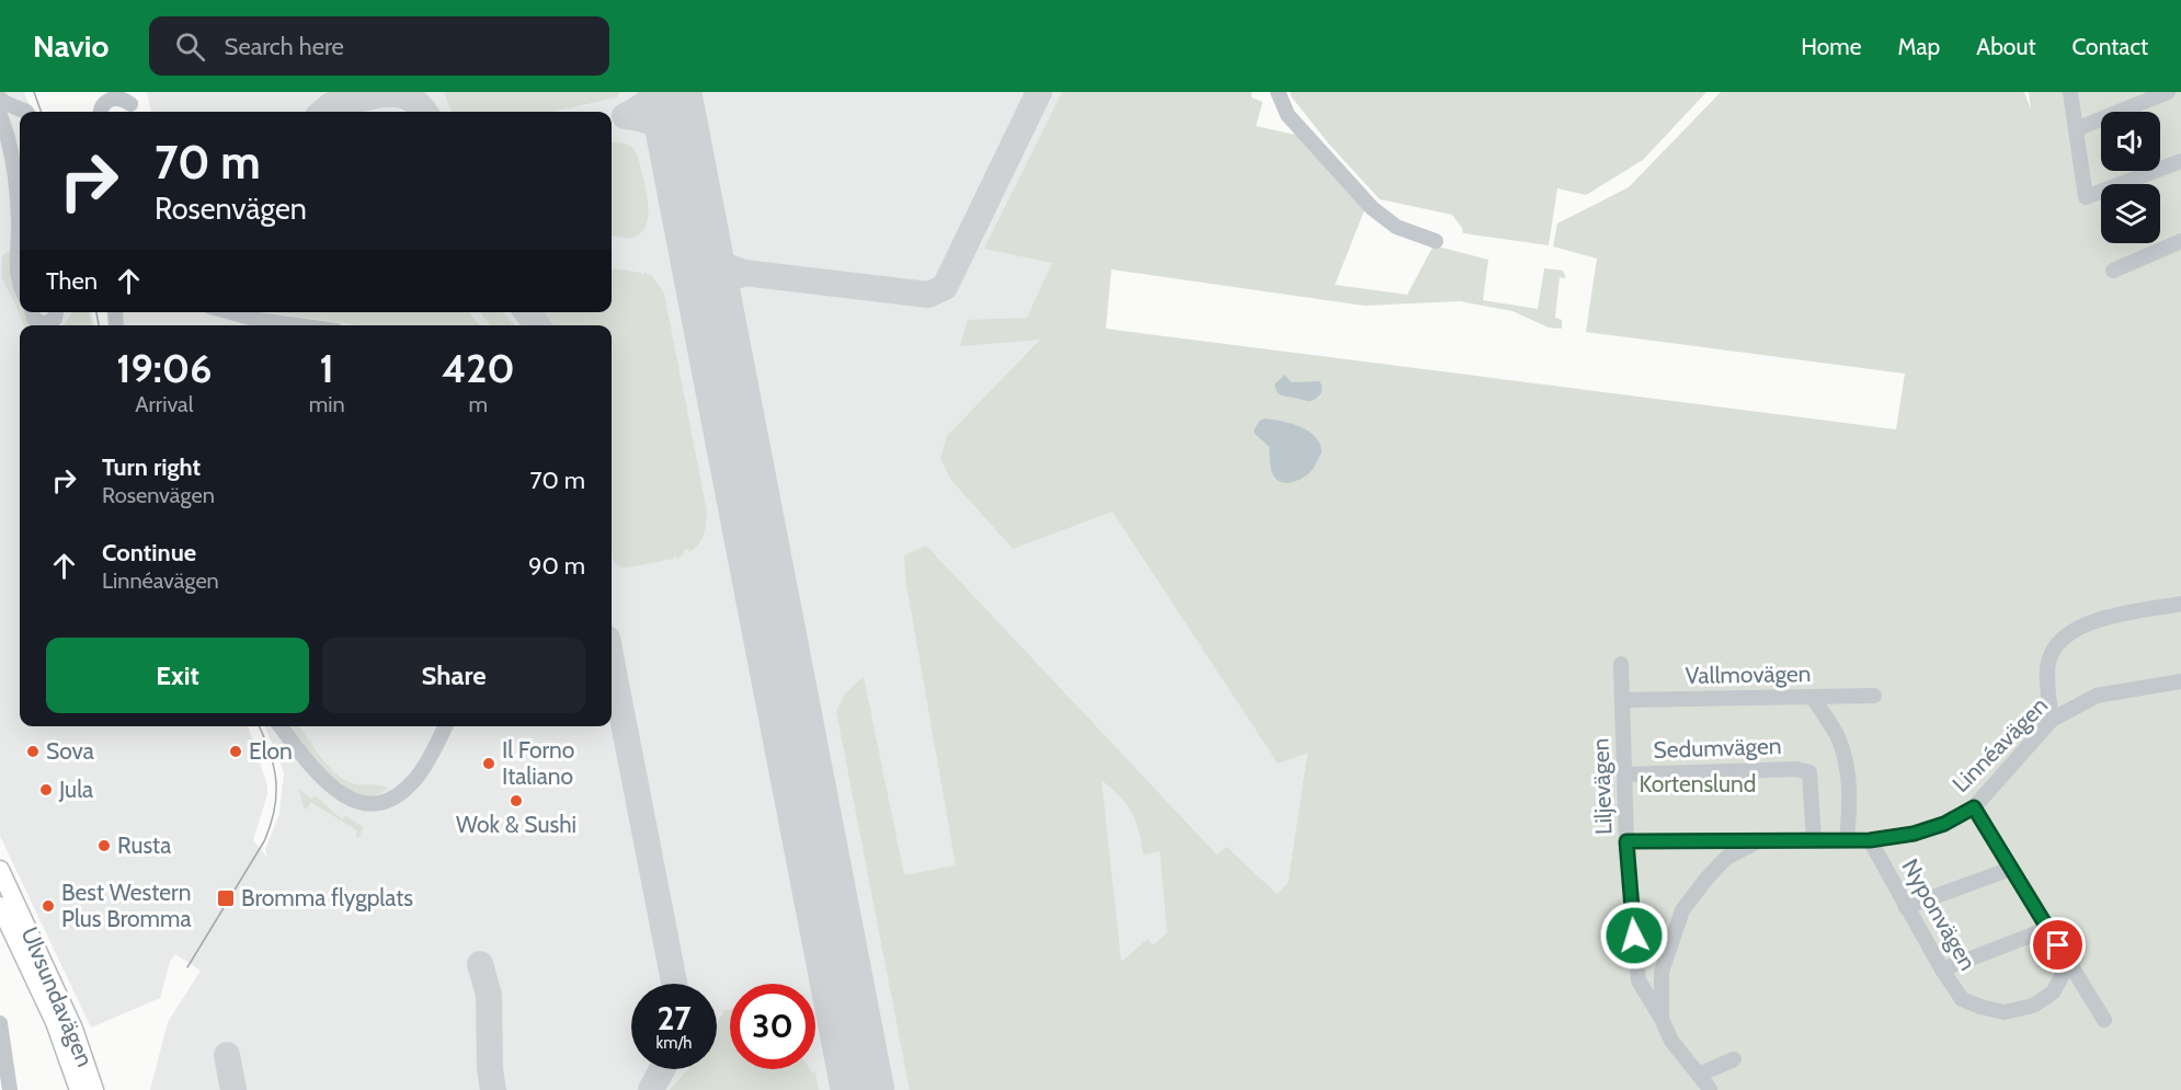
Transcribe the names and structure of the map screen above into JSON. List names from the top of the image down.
{
  "streets": {
    "main road": ["Ulvsundavägen"],
    "street": [
      "Vallmovägen",
      "Linnéavägen",
      "Sedumvägen",
      "Liljevägen",
      "Nyponvägen"
    ]
  },
  "crossings": [
    ["Vallmovägen", "Liljevägen"],
    ["Linnéavägen", "Sedumvägen"],
    ["Linnéavägen", "Liljevägen"],
    ["Linnéavägen", "Nyponvägen"],
    ["Sedumvägen", "Liljevägen"]
  ],
  "parks": ["Kortenslund"],
  "places": {
    "other": [
      "Sova",
      "Elon",
      "Il Forno Italiano",
      "Jula",
      "Wok & Sushi",
      "Rusta",
      "Best Western Plus Bromma"
    ],
    "transit": ["Bromma flygplats"]
  },
  "page": {
    "header": "Navio",
    "search": "Search here",
    "nav": [
      "Home",
      "Map",
      "About",
      "Contact"
    ],
    "turn": ["70 m", "Rosenvägen"],
    "then": "Then",
    "eta": [
      "19:06",
      "Arrival",
      "1",
      "min",
      "420",
      "m"
    ],
    "list": [
      {
        "name": "Turn right",
        "note": "Rosenvägen",
        "value": "70 m"
      },
      {
        "name": "Continue",
        "note": "Linnéavägen",
        "value": "90 m"
      }
    ],
    "buttons": ["Exit", "Share"],
    "speed": "27 km/h",
    "limit": "30"
  }
}
